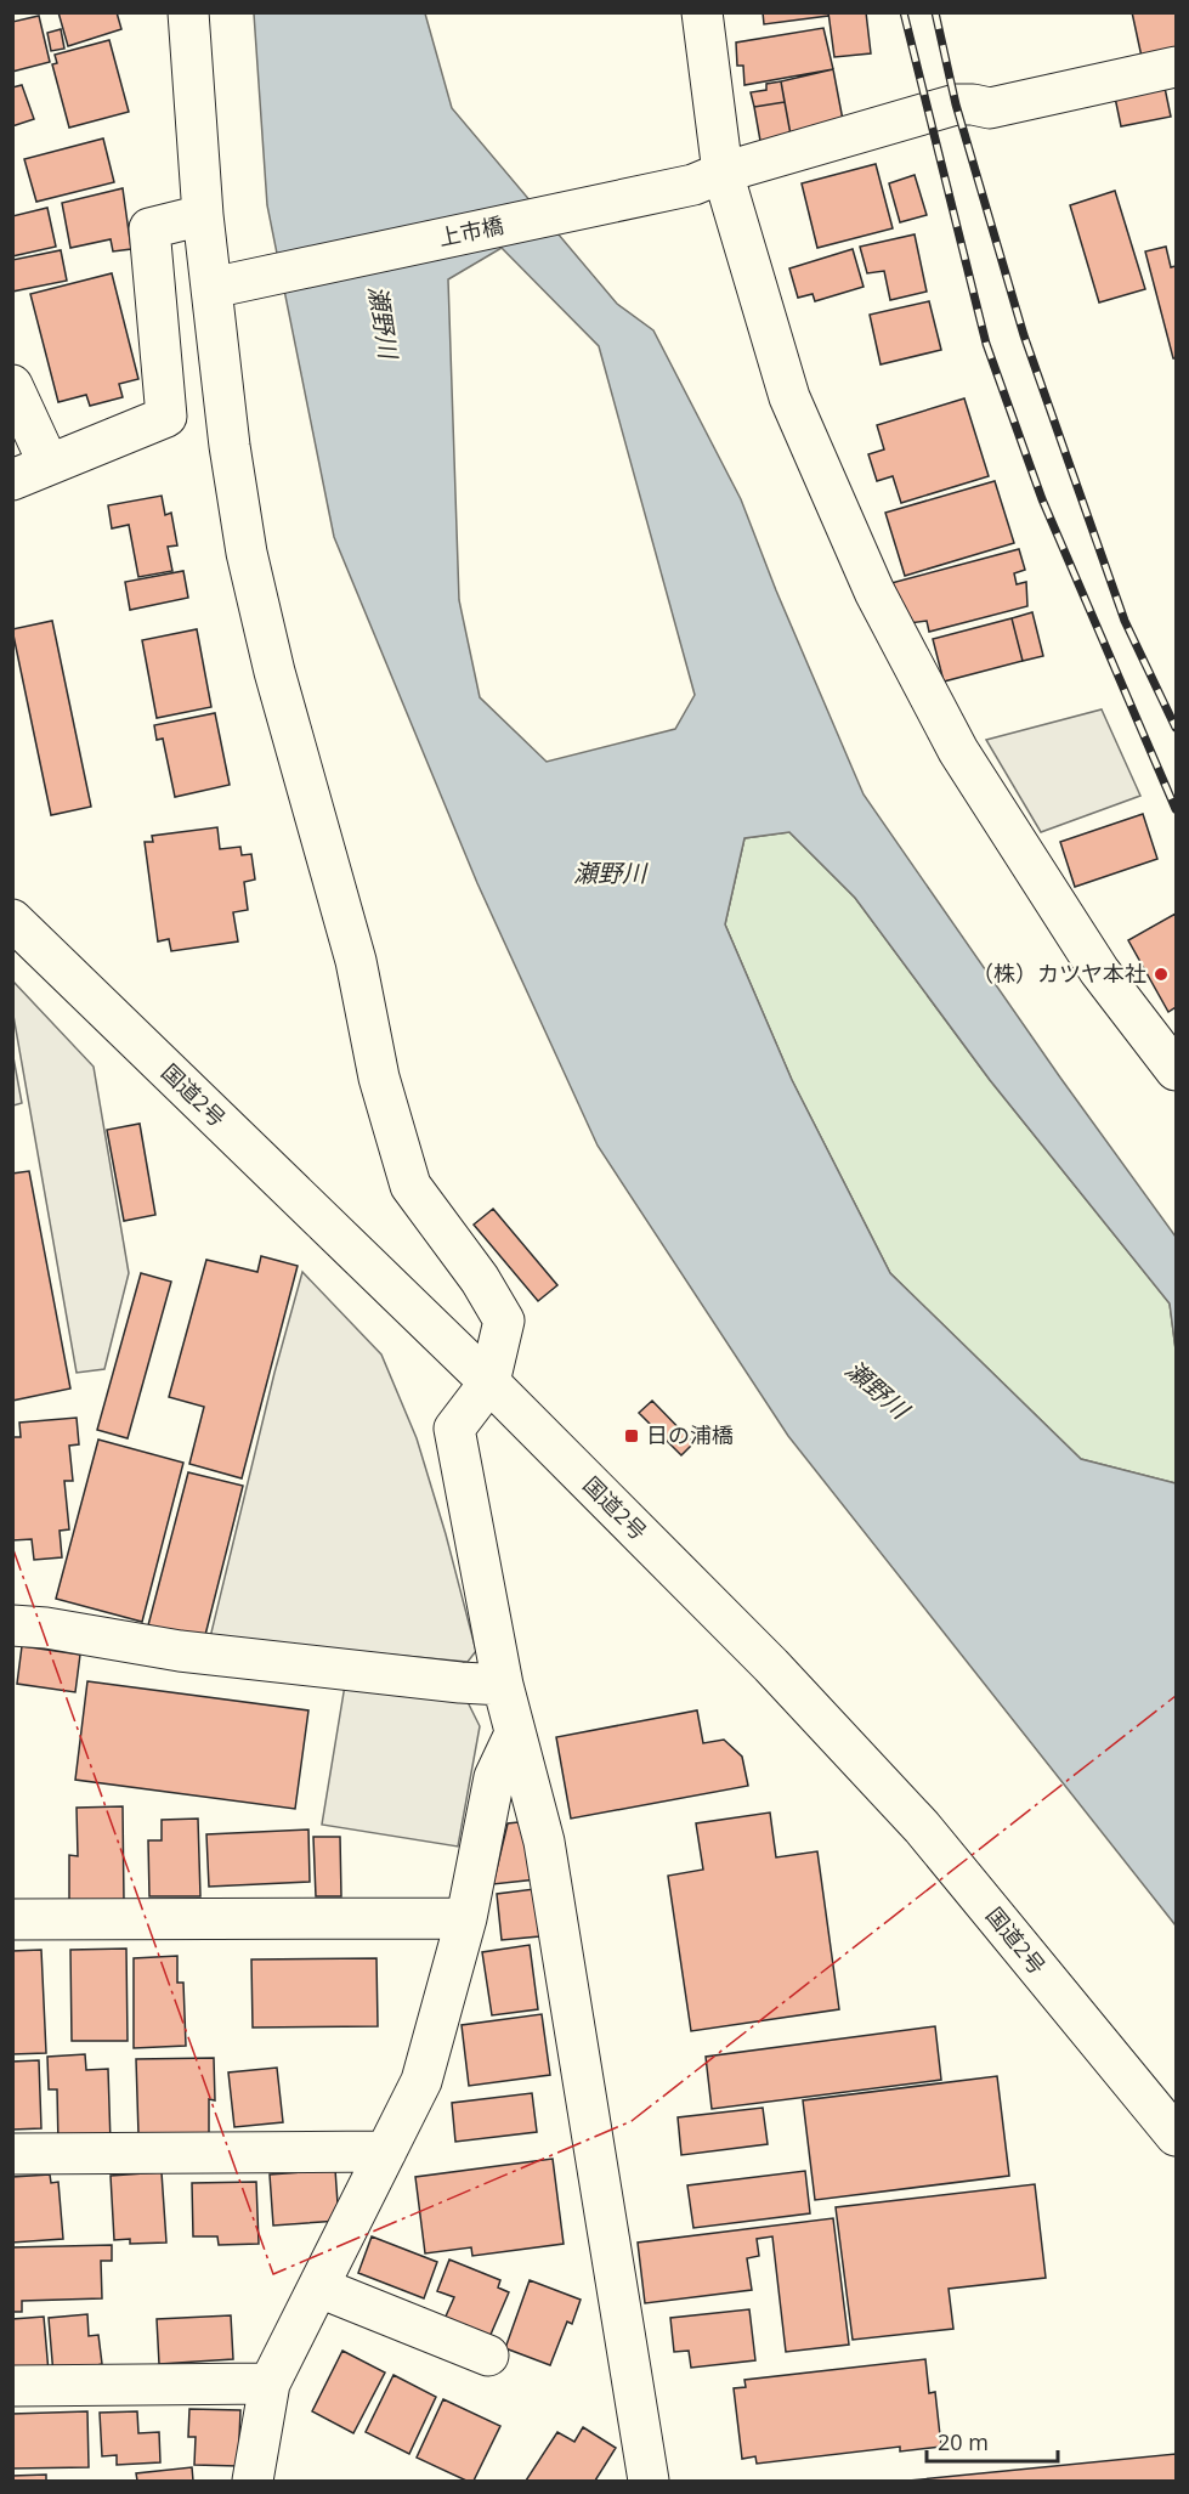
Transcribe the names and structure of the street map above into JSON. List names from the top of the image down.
{
  "streets": {
    "main road": ["上市橋", "国道2号"]
  },
  "water": ["瀬野川"],
  "places": {
    "other": ["（株）カツヤ本社"],
    "transit": ["日の浦橋"]
  },
  "scale_bar": "20 m"
}
